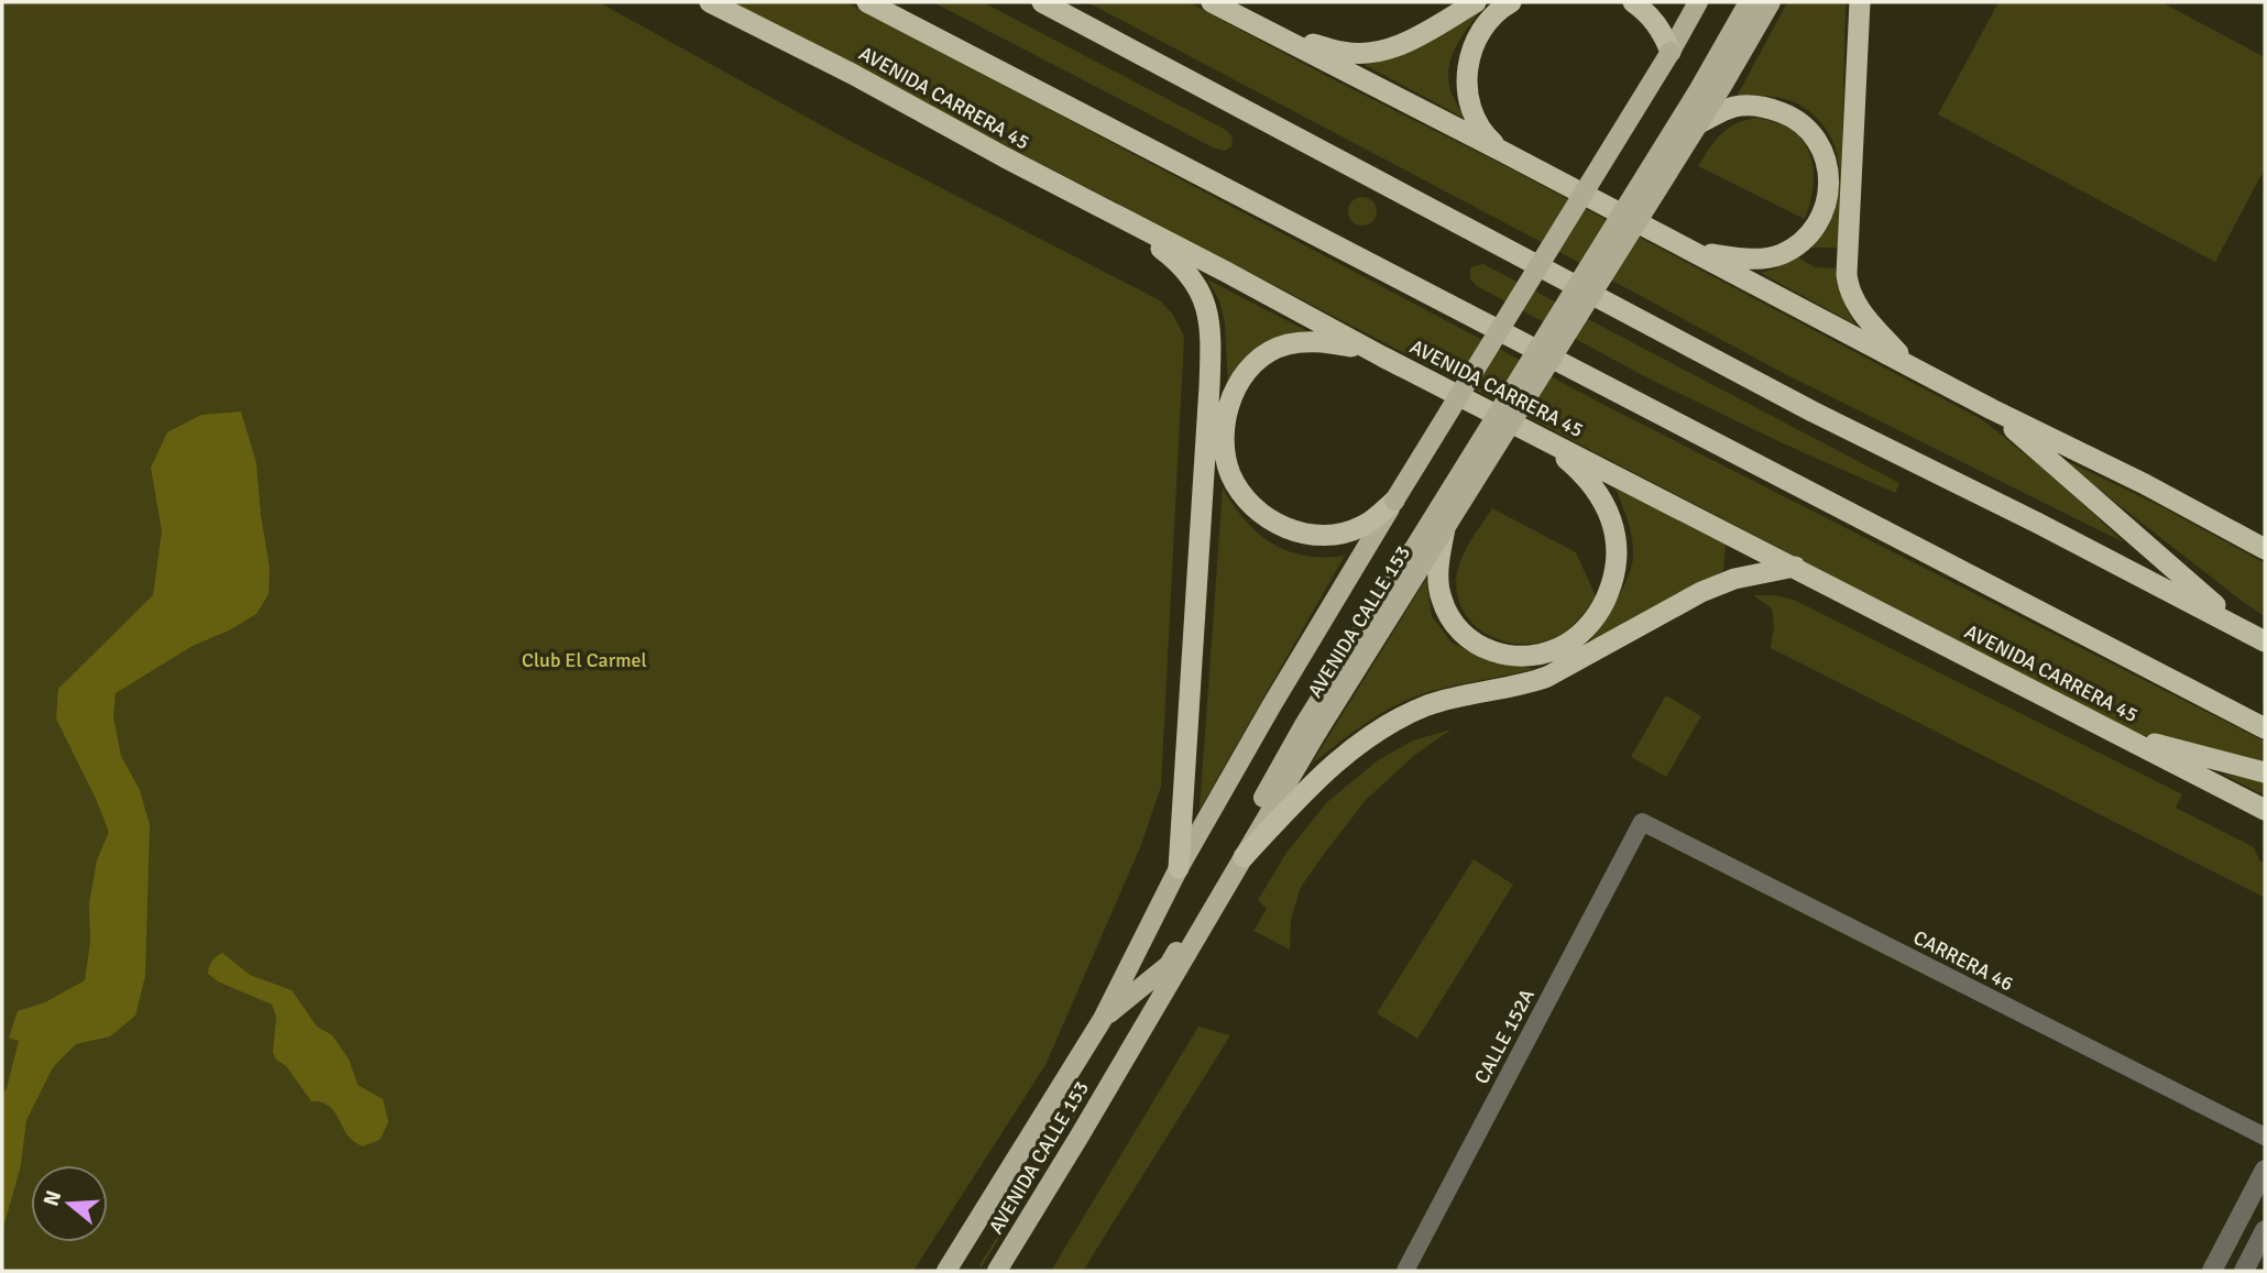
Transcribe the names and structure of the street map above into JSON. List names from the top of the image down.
{
  "streets": {
    "highway": ["AVENIDA CARRERA 45"],
    "main road": ["AVENIDA CALLE 153"],
    "street": ["CARRERA 46", "CALLE 152A"]
  },
  "crossings": [
    ["CARRERA 46", "CALLE 152A"]
  ],
  "parks": ["Club El Carmel"],
  "north": "left"
}
